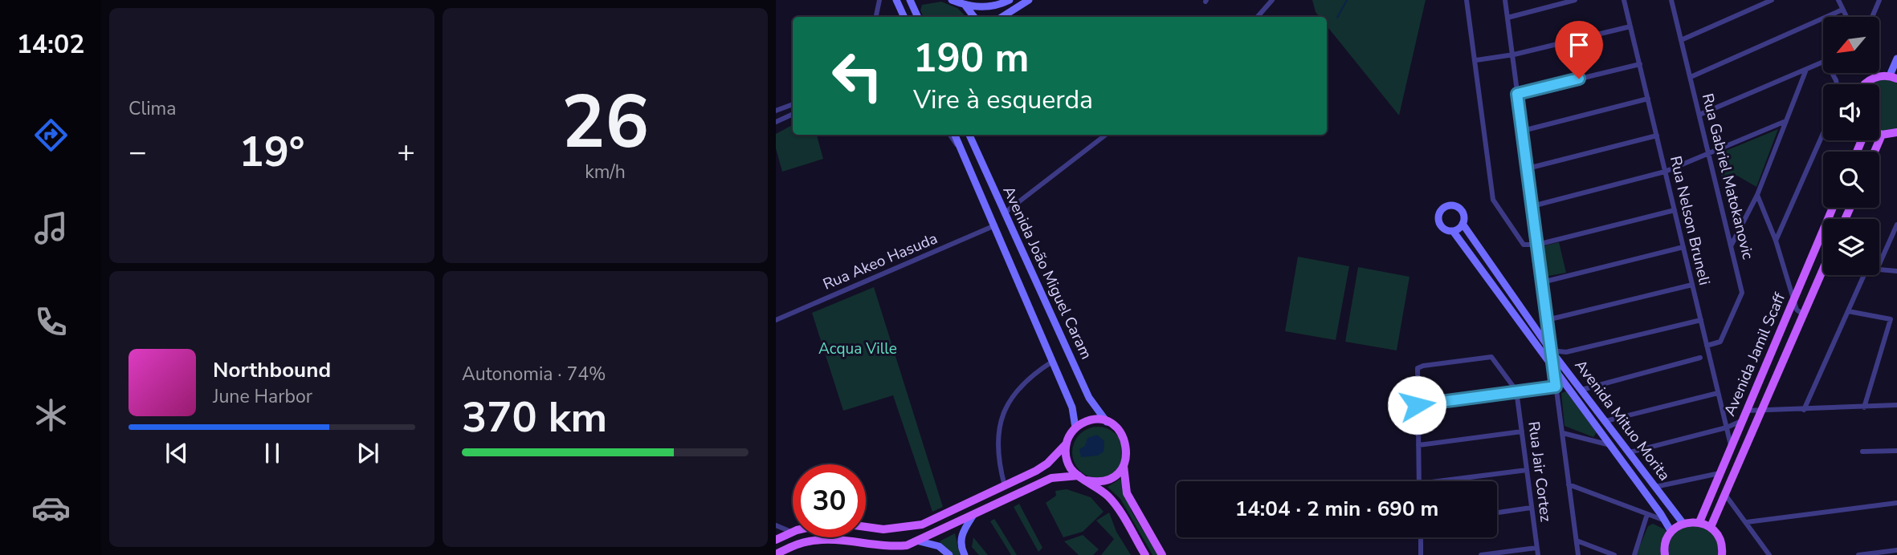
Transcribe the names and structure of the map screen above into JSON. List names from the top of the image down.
{
  "streets": {
    "main road": ["Avenida Jamil Scaff"],
    "street": [
      "Rua Gabriel Matokanovic",
      "Rua Nelson Bruneli",
      "Rua Akeo Hasuda",
      "Avenida João Miguel Caram",
      "Avenida Mituo Morita",
      "Rua Jair Cortez"
    ]
  },
  "crossings": [
    ["Rua Gabriel Matokanovic", "Rua Nelson Bruneli"],
    ["Rua Nelson Bruneli", "Avenida Jamil Scaff"],
    ["Rua Akeo Hasuda", "Avenida João Miguel Caram"]
  ],
  "parks": ["Acqua Ville"],
  "north": "bottom left",
  "page": {
    "tabs": "14:02",
    "tile": [
      "Clima",
      ["26", "km/h"],
      ["Autonomia · 74%", "370 km"]
    ],
    "turn": ["190 m", "Vire à esquerda"],
    "heat": ["−", "19°", "+"],
    "song": ["Northbound", "June Harbor"],
    "limit": "30",
    "trip": "14:04 · 2 min · 690 m"
  }
}
